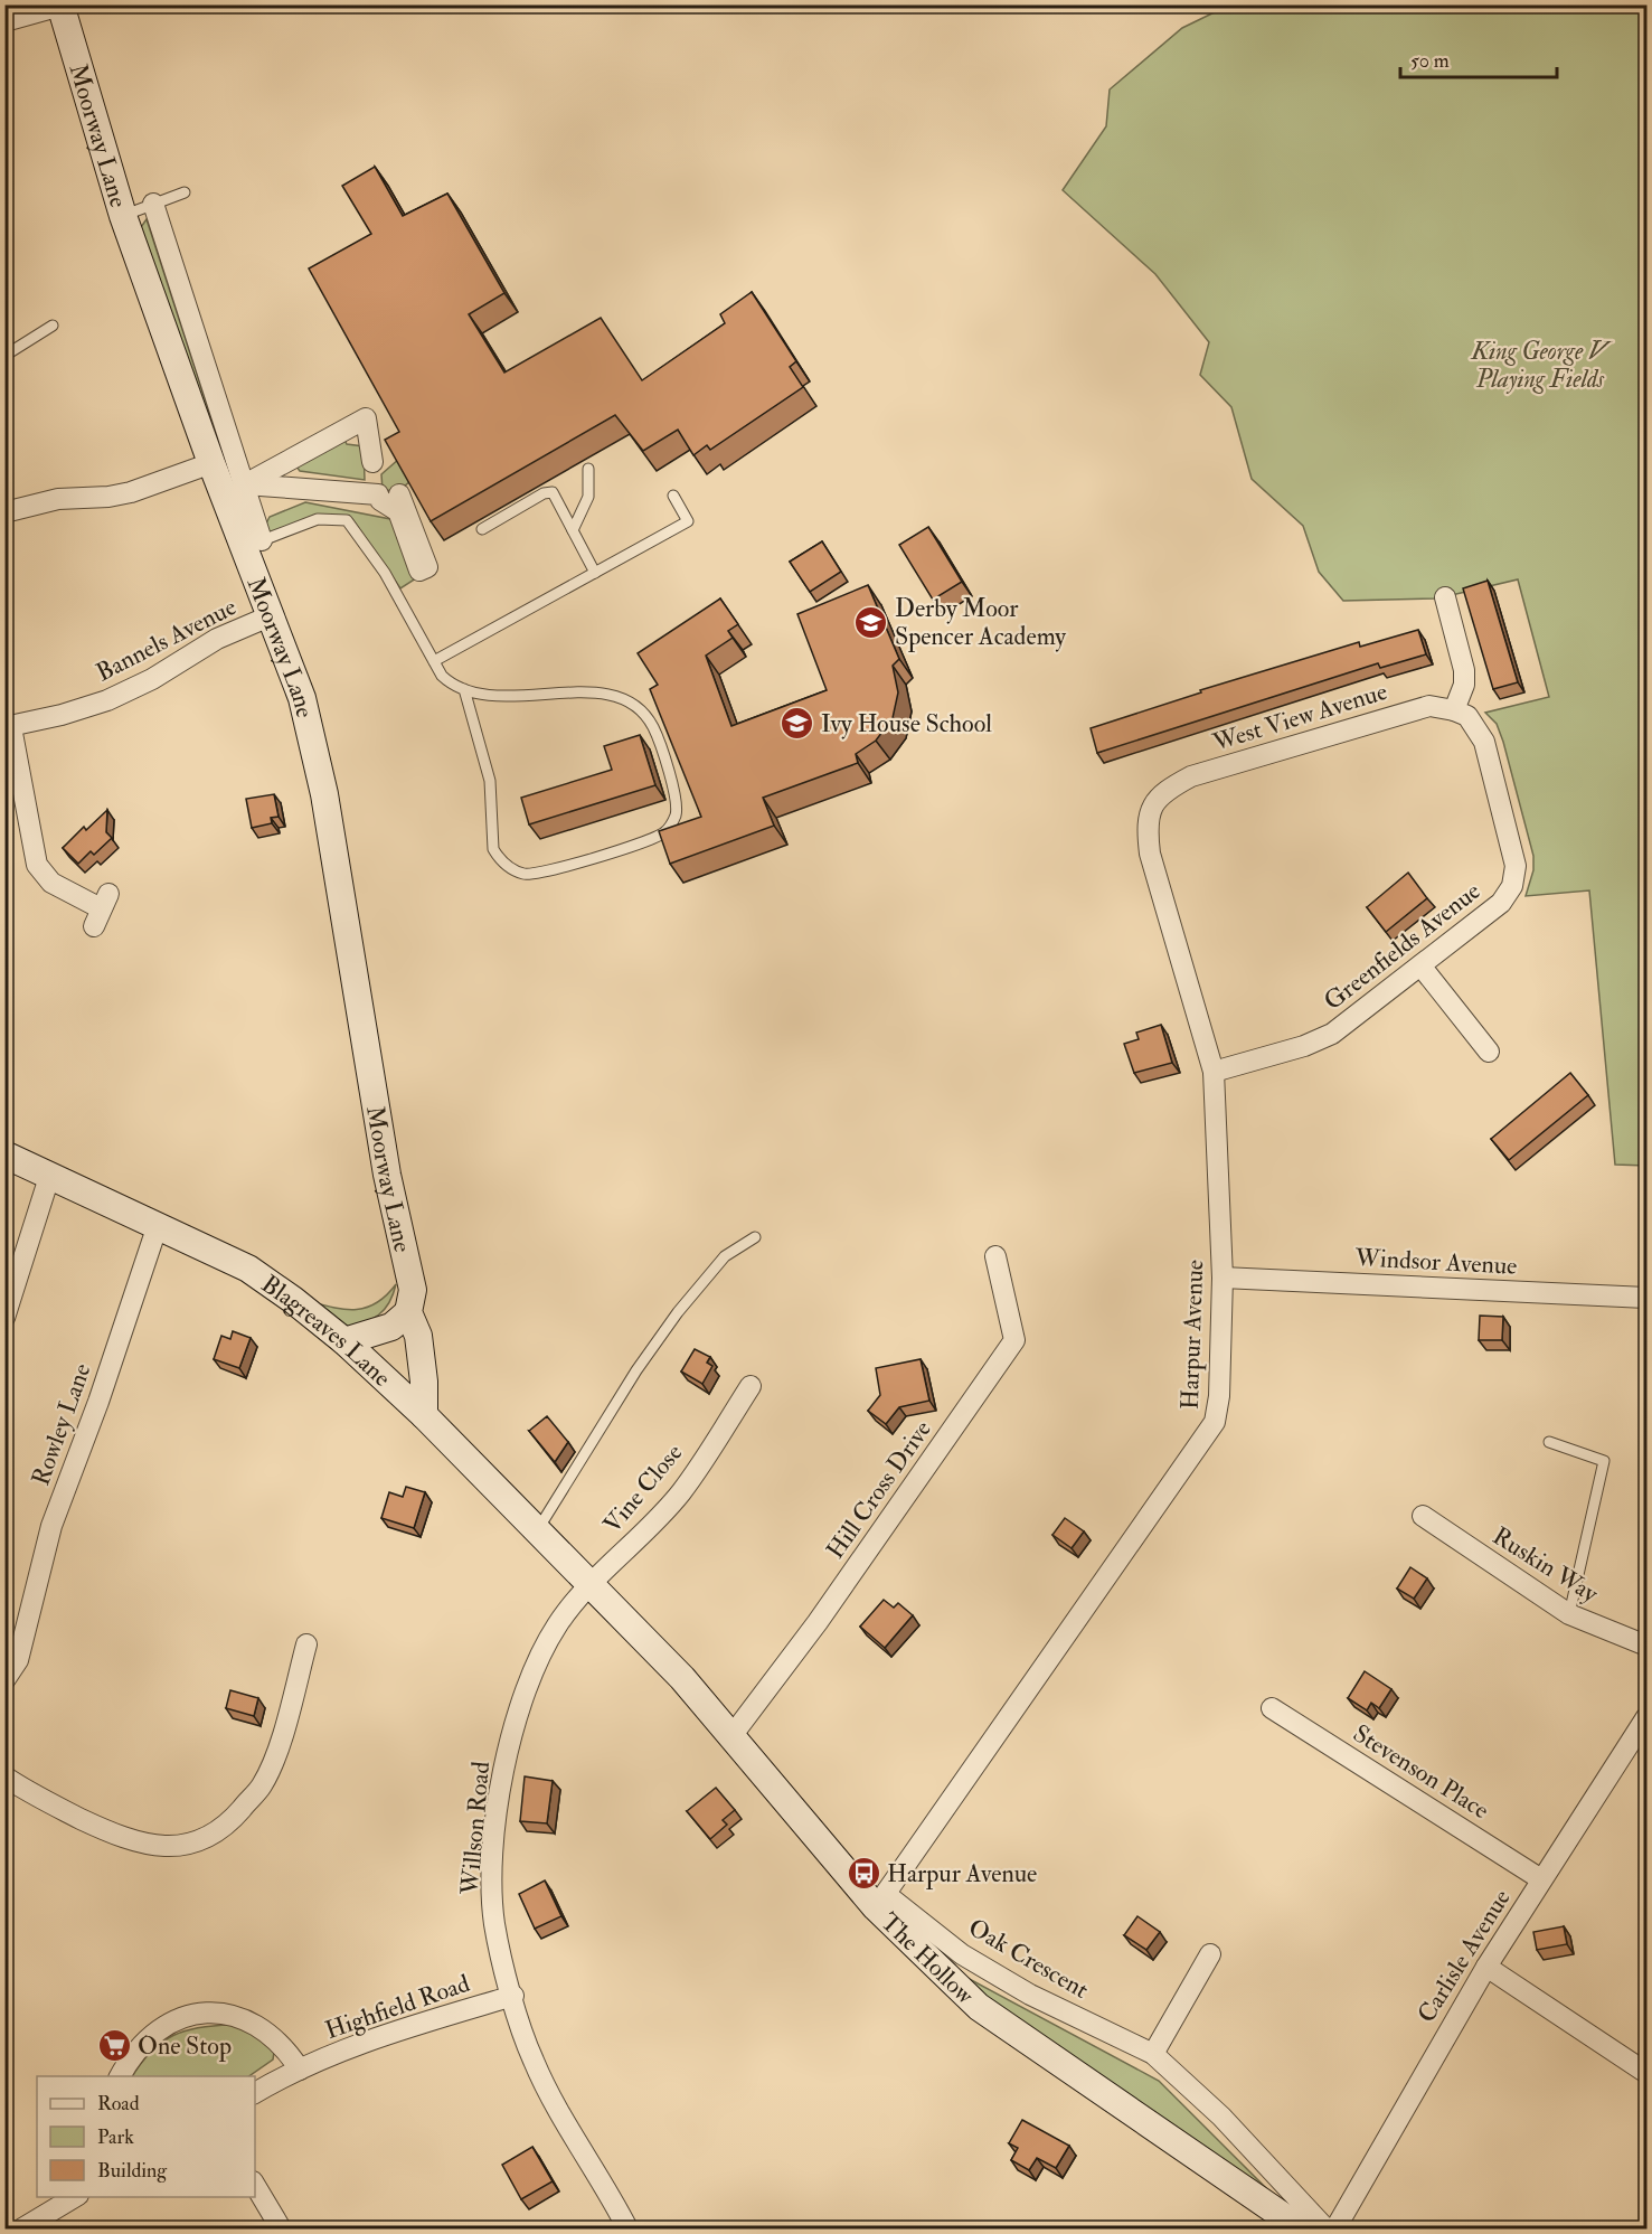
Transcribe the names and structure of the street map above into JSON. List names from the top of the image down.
{
  "streets": {
    "street": [
      "Moorway Lane",
      "Bannels Avenue",
      "West View Avenue",
      "Greenfields Avenue",
      "Windsor Avenue",
      "Blagreaves Lane",
      "Harpur Avenue",
      "Rowley Lane",
      "Vine Close",
      "Hill Cross Drive",
      "Ruskin Way",
      "Stevenson Place",
      "Willson Road",
      "Carlisle Avenue",
      "The Hollow",
      "Oak Crescent",
      "Highfield Road"
    ]
  },
  "crossings": [
    ["Moorway Lane", "Bannels Avenue"],
    ["Moorway Lane", "Blagreaves Lane"],
    ["West View Avenue", "Greenfields Avenue"],
    ["West View Avenue", "Harpur Avenue"],
    ["Greenfields Avenue", "Harpur Avenue"],
    ["Windsor Avenue", "Harpur Avenue"],
    ["Blagreaves Lane", "Rowley Lane"],
    ["Blagreaves Lane", "Vine Close"],
    ["Blagreaves Lane", "Willson Road"],
    ["Blagreaves Lane", "The Hollow"],
    ["Harpur Avenue", "The Hollow"],
    ["Harpur Avenue", "Oak Crescent"],
    ["Vine Close", "Willson Road"],
    ["Vine Close", "The Hollow"],
    ["Hill Cross Drive", "The Hollow"],
    ["Stevenson Place", "Carlisle Avenue"],
    ["Willson Road", "The Hollow"],
    ["Willson Road", "Highfield Road"],
    ["The Hollow", "Oak Crescent"]
  ],
  "parks": ["King George V Playing Fields"],
  "places": {
    "school or university": ["Derby Moor Spencer Academy", "Ivy House School"],
    "bus stop": ["Harpur Avenue"],
    "supermarket": ["One Stop"]
  },
  "legend": ["Road", "Park", "Building"],
  "scale_bar": "50 m"
}
